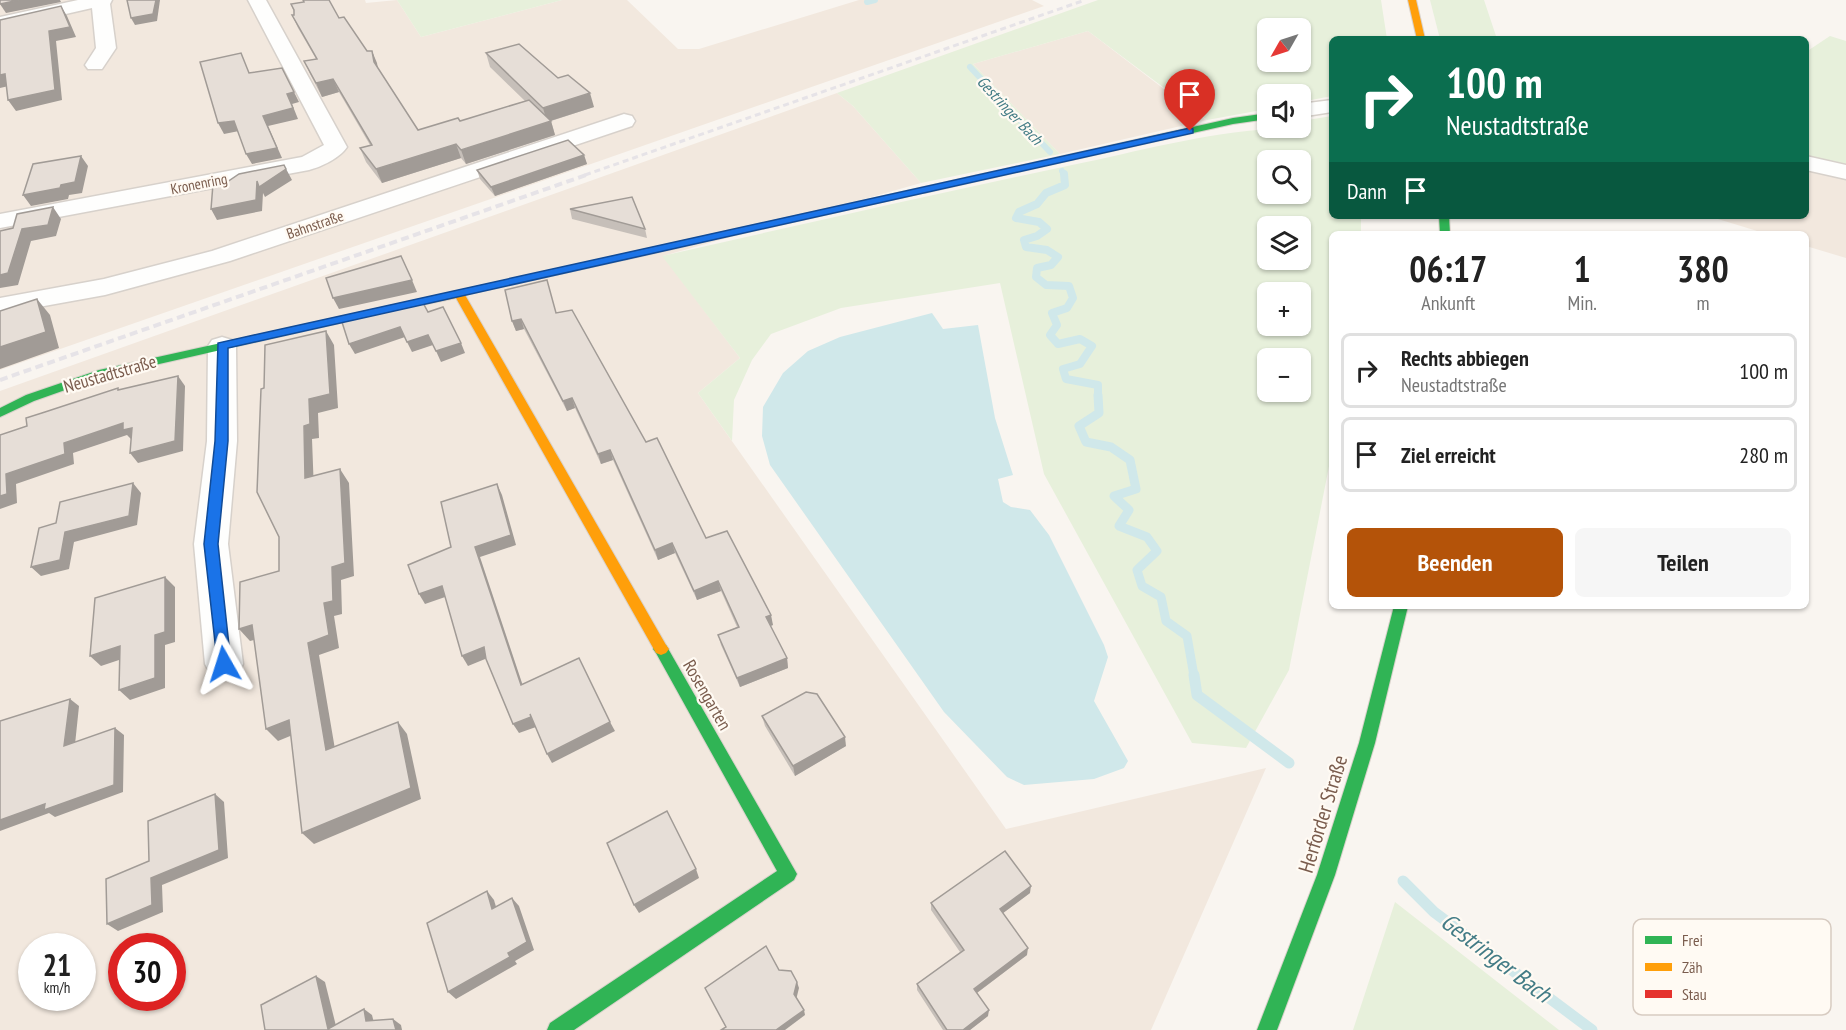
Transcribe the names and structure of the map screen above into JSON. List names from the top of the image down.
{
  "streets": {
    "street": [
      "Kronenring",
      "Bahnstraße",
      "Neustadtstraße",
      "Rosengarten",
      "Herforder Straße"
    ]
  },
  "crossings": [
    ["Neustadtstraße", "Rosengarten"]
  ],
  "water": ["Gestringer Bach"],
  "legend": ["Frei", "Zäh", "Stau"],
  "north": "bottom left",
  "page": {
    "map_buttons": ["+", "−"],
    "turn": ["100 m", "Neustadtstraße"],
    "then": "Dann",
    "eta": [
      "06:17",
      "Ankunft",
      "1",
      "Min.",
      "380",
      "m"
    ],
    "list": [
      {
        "name": "Rechts abbiegen",
        "note": "Neustadtstraße",
        "value": "100 m"
      },
      {
        "name": "Ziel erreicht",
        "value": "280 m"
      }
    ],
    "buttons": ["Beenden", "Teilen"],
    "speed": "21 km/h",
    "limit": "30"
  }
}
